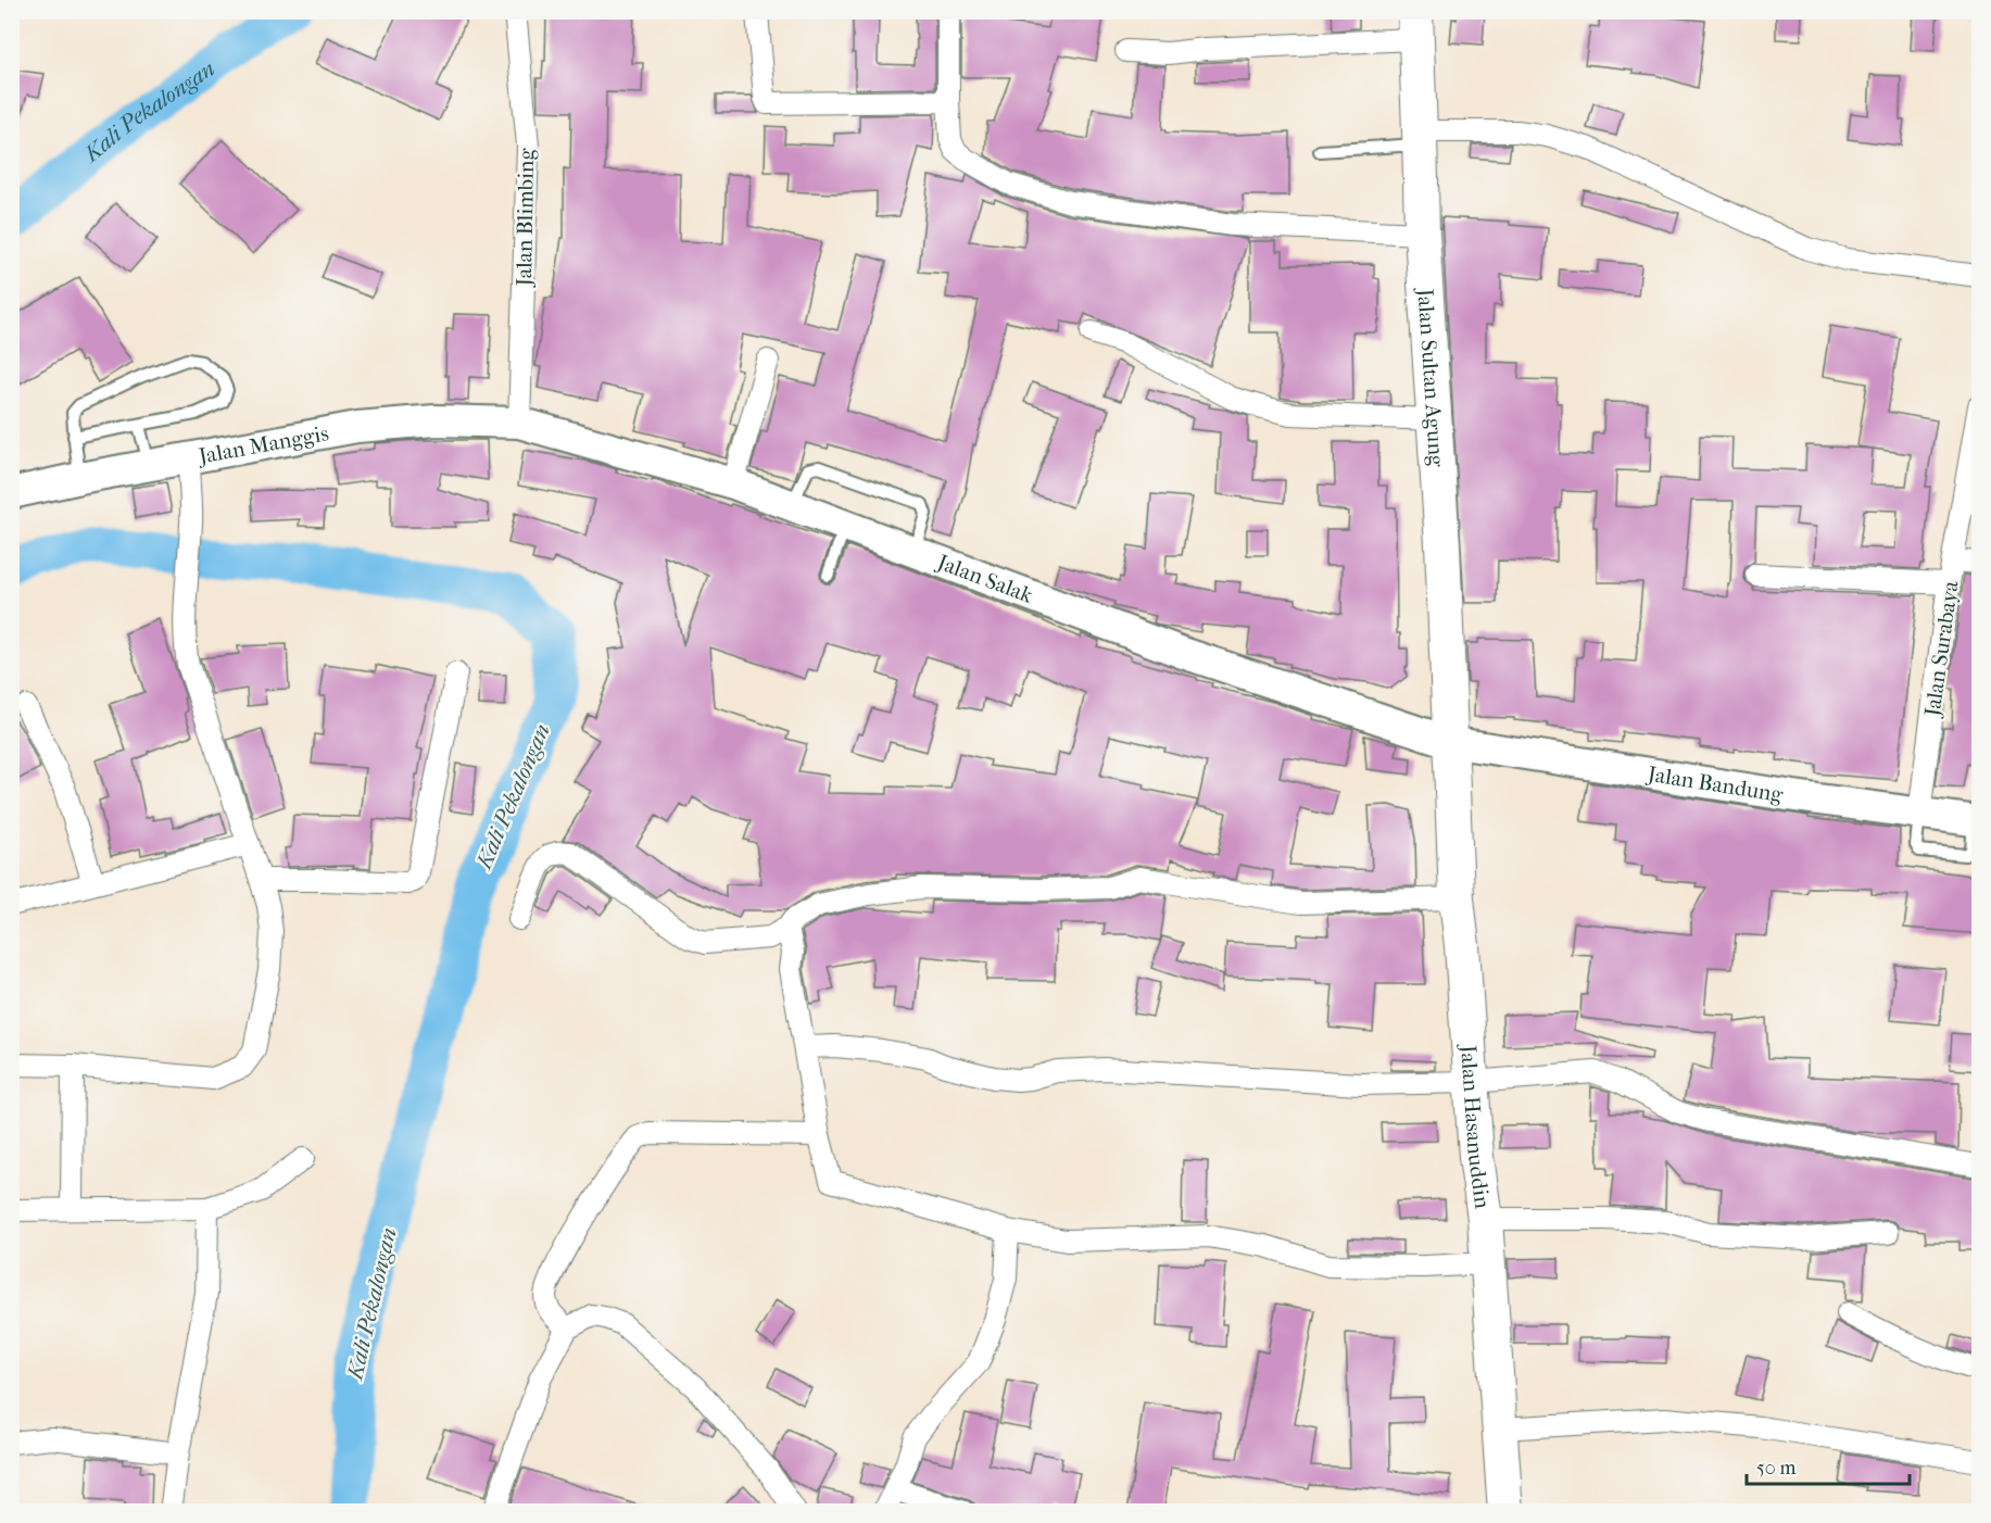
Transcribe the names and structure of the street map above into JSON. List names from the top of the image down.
{
  "streets": {
    "main road": [
      "Jalan Sultan Agung",
      "Jalan Manggis",
      "Jalan Salak",
      "Jalan Bandung",
      "Jalan Hasanuddin"
    ],
    "street": ["Jalan Blimbing", "Jalan Surabaya"]
  },
  "crossings": [
    ["Jalan Blimbing", "Jalan Manggis"],
    ["Jalan Blimbing", "Jalan Salak"],
    ["Jalan Sultan Agung", "Jalan Salak"],
    ["Jalan Sultan Agung", "Jalan Bandung"],
    ["Jalan Sultan Agung", "Jalan Hasanuddin"],
    ["Jalan Manggis", "Jalan Salak"],
    ["Jalan Salak", "Jalan Bandung"],
    ["Jalan Salak", "Jalan Hasanuddin"],
    ["Jalan Surabaya", "Jalan Bandung"],
    ["Jalan Bandung", "Jalan Hasanuddin"]
  ],
  "water": ["Kali Pekalongan"],
  "scale_bar": "50 m"
}
